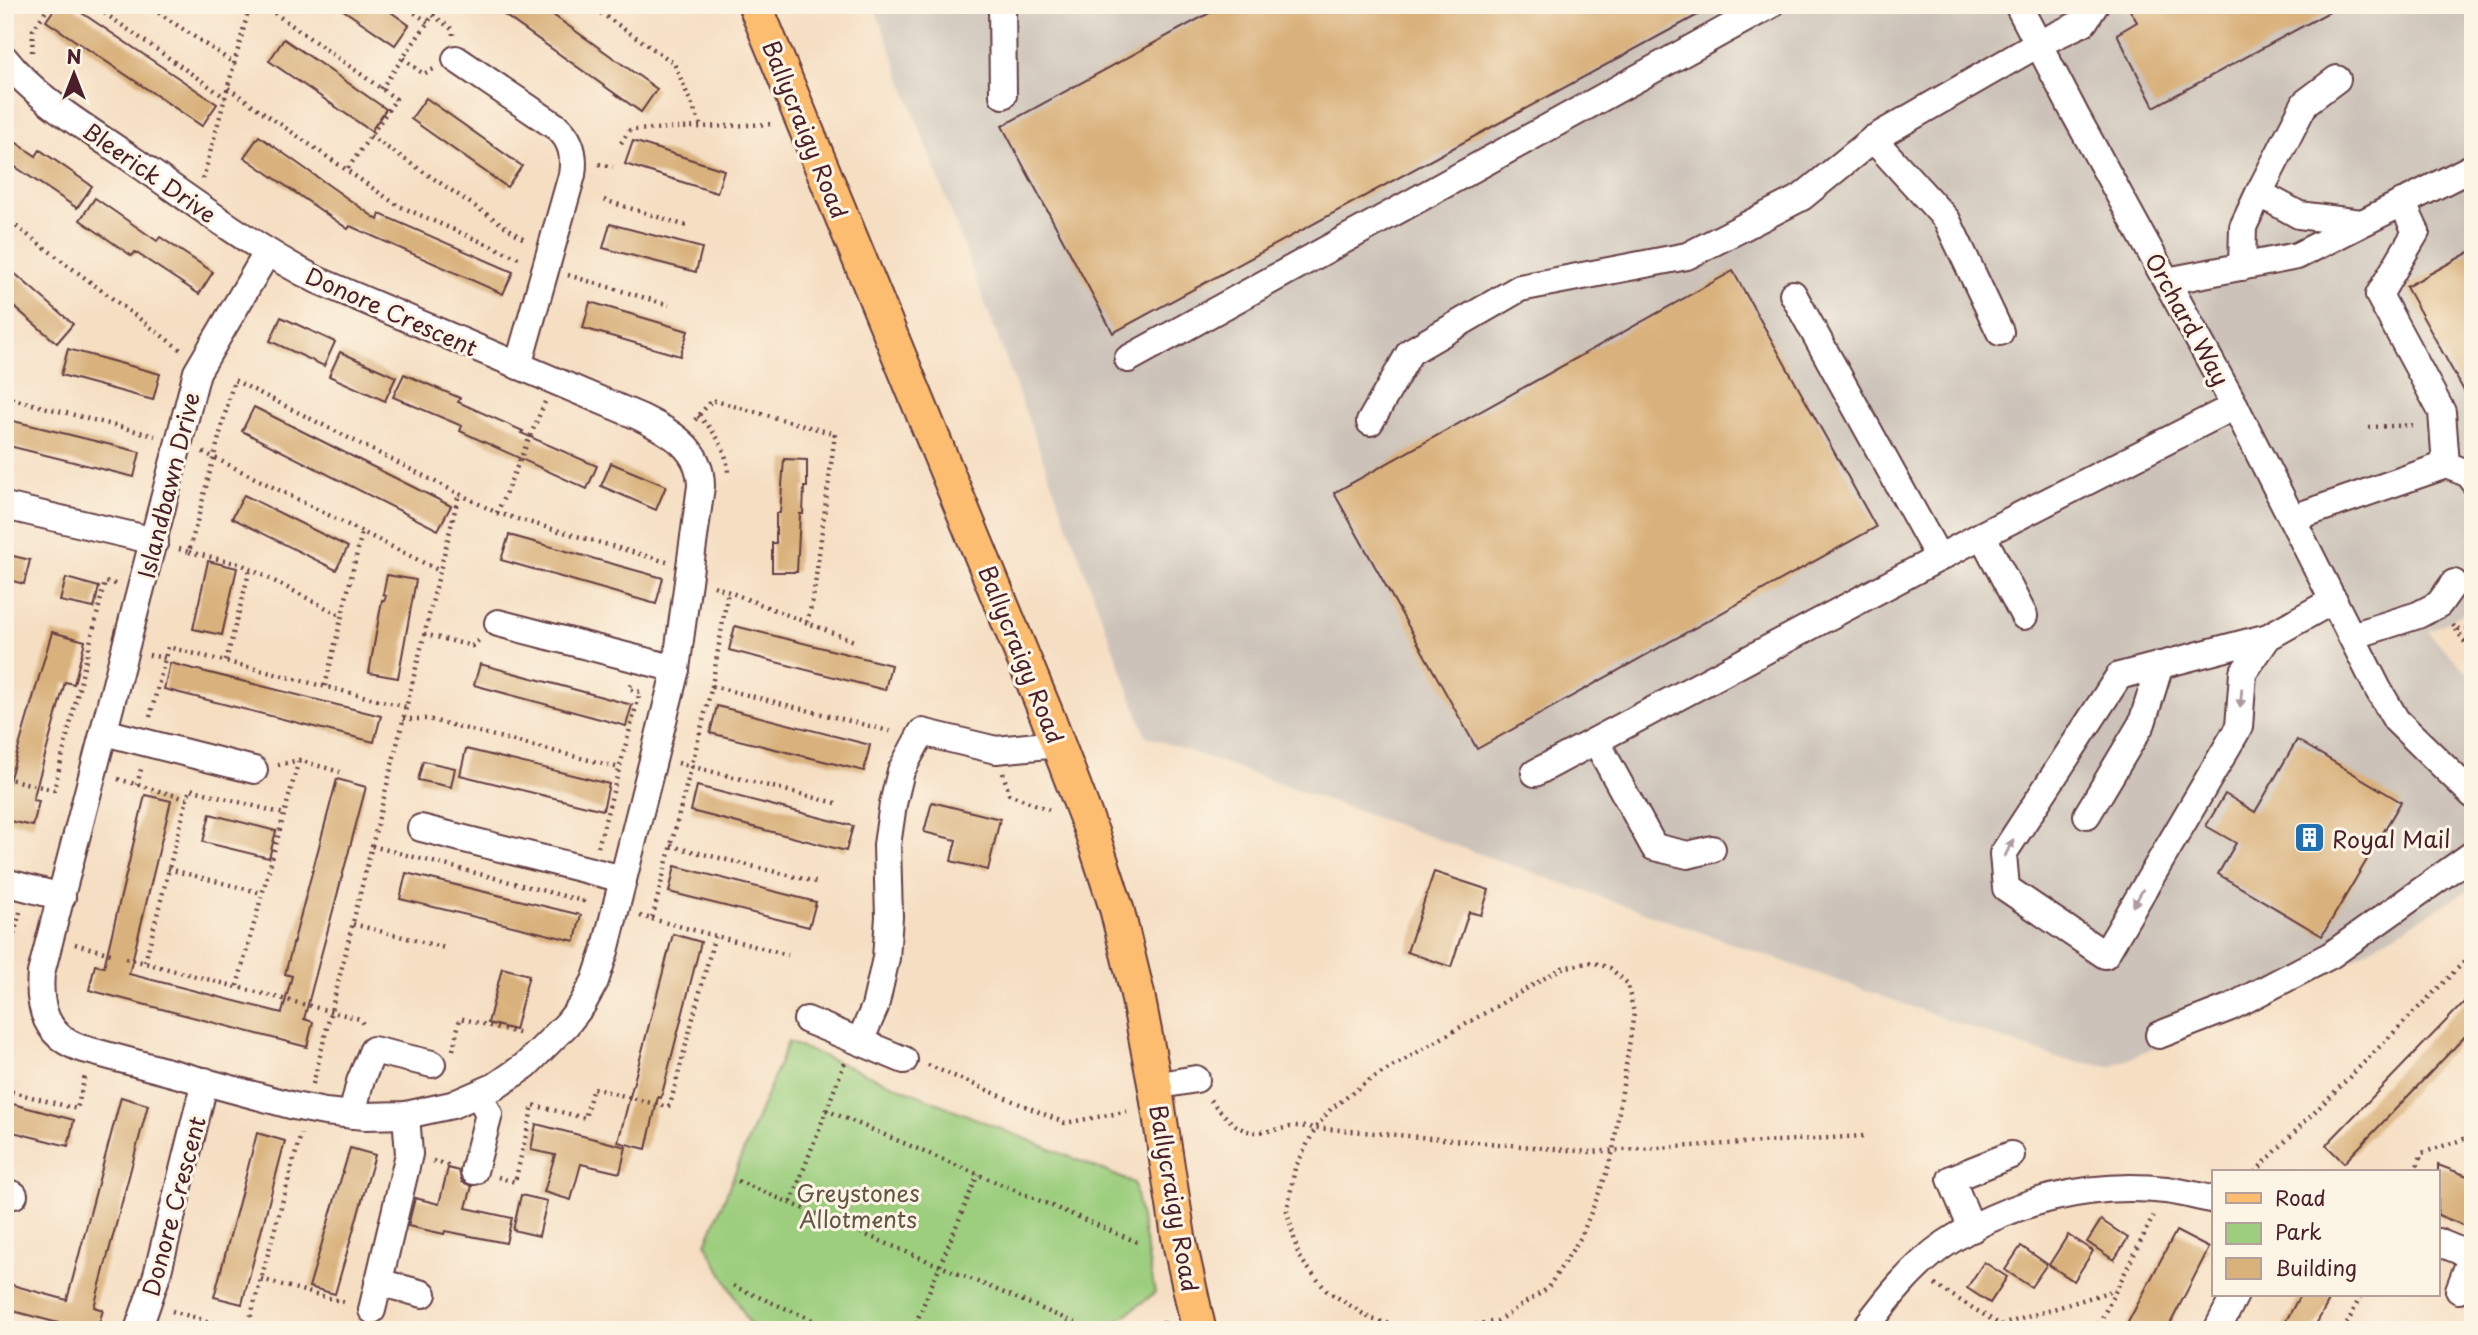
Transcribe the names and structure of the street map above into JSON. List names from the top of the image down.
{
  "streets": {
    "main road": ["Ballycraigy Road"],
    "street": [
      "Bleerick Drive",
      "Donore Crescent",
      "Orchard Way",
      "Islandbawn Drive"
    ]
  },
  "crossings": [
    ["Bleerick Drive", "Donore Crescent"],
    ["Bleerick Drive", "Islandbawn Drive"],
    ["Donore Crescent", "Islandbawn Drive"]
  ],
  "parks": ["Greystones Allotments"],
  "places": {
    "building": ["Royal Mail"]
  },
  "legend": ["Road", "Park", "Building"],
  "north": "top"
}
